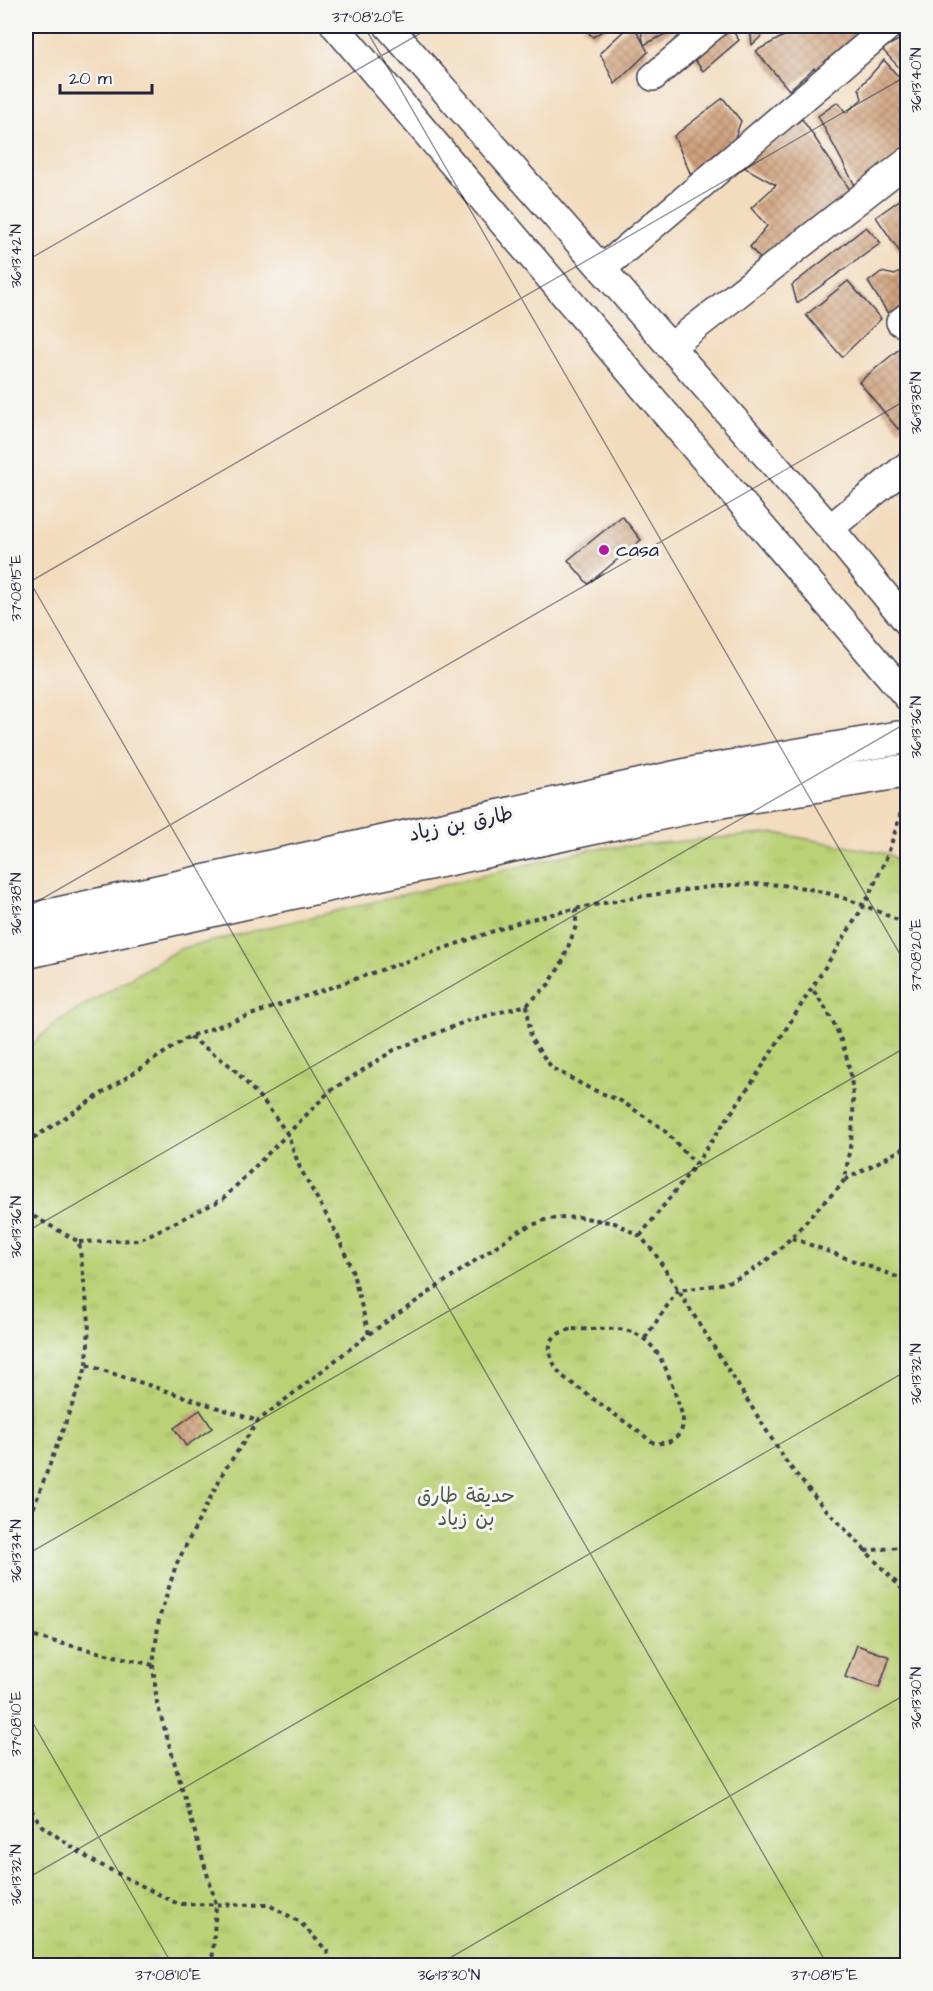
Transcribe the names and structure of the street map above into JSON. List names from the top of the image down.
{
  "streets": {
    "main road": ["طارق بن زياد"]
  },
  "parks": ["حديقة طارق بن زياد"],
  "places": ["casa"],
  "scale_bar": "20 m",
  "coordinates": [
    "37°08'20\"E",
    "36°13'40\"N",
    "36°13'42\"N",
    "36°13'38\"N",
    "37°08'15\"E",
    "36°13'36\"N",
    "36°13'32\"N",
    "36°13'34\"N",
    "36°13'30\"N",
    "37°08'10\"E"
  ]
}
